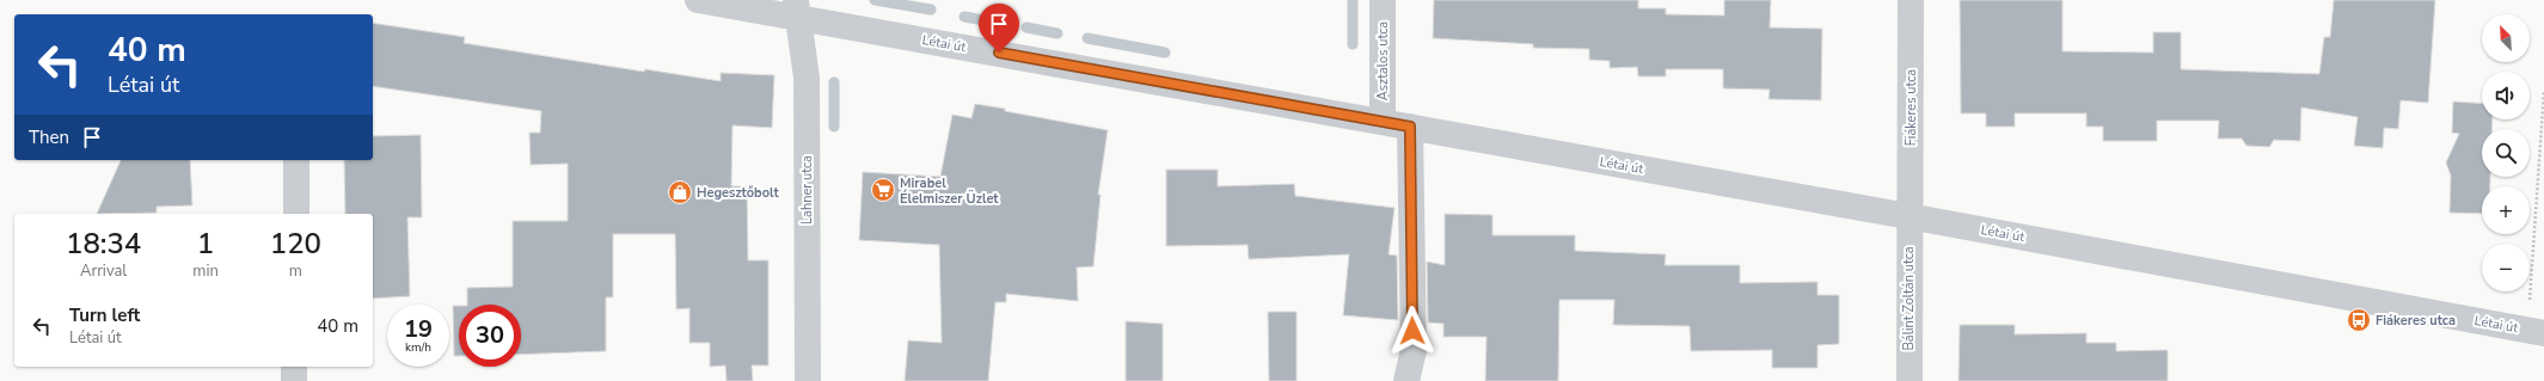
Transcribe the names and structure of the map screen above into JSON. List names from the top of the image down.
{
  "streets": {
    "street": [
      "Létai út",
      "Asztalos utca",
      "Fiákeres utca",
      "Lahner utca",
      "Bálint Zoltán utca"
    ]
  },
  "crossings": [
    ["Létai út", "Asztalos utca"],
    ["Létai út", "Fiákeres utca"],
    ["Létai út", "Lahner utca"],
    ["Létai út", "Bálint Zoltán utca"],
    ["Fiákeres utca", "Bálint Zoltán utca"]
  ],
  "places": {
    "supermarket": ["Mirabel Élelmiszer Üzlet"],
    "shop": ["Hegesztőbolt"],
    "bus stop": ["Fiákeres utca"]
  },
  "north": "top left",
  "page": {
    "map_buttons": ["+", "−"],
    "turn": ["40 m", "Létai út"],
    "then": "Then",
    "eta": [
      "18:34",
      "Arrival",
      "1",
      "min",
      "120",
      "m"
    ],
    "list": [
      {
        "name": "Turn left",
        "note": "Létai út",
        "value": "40 m"
      }
    ],
    "speed": "19 km/h",
    "limit": "30"
  }
}
